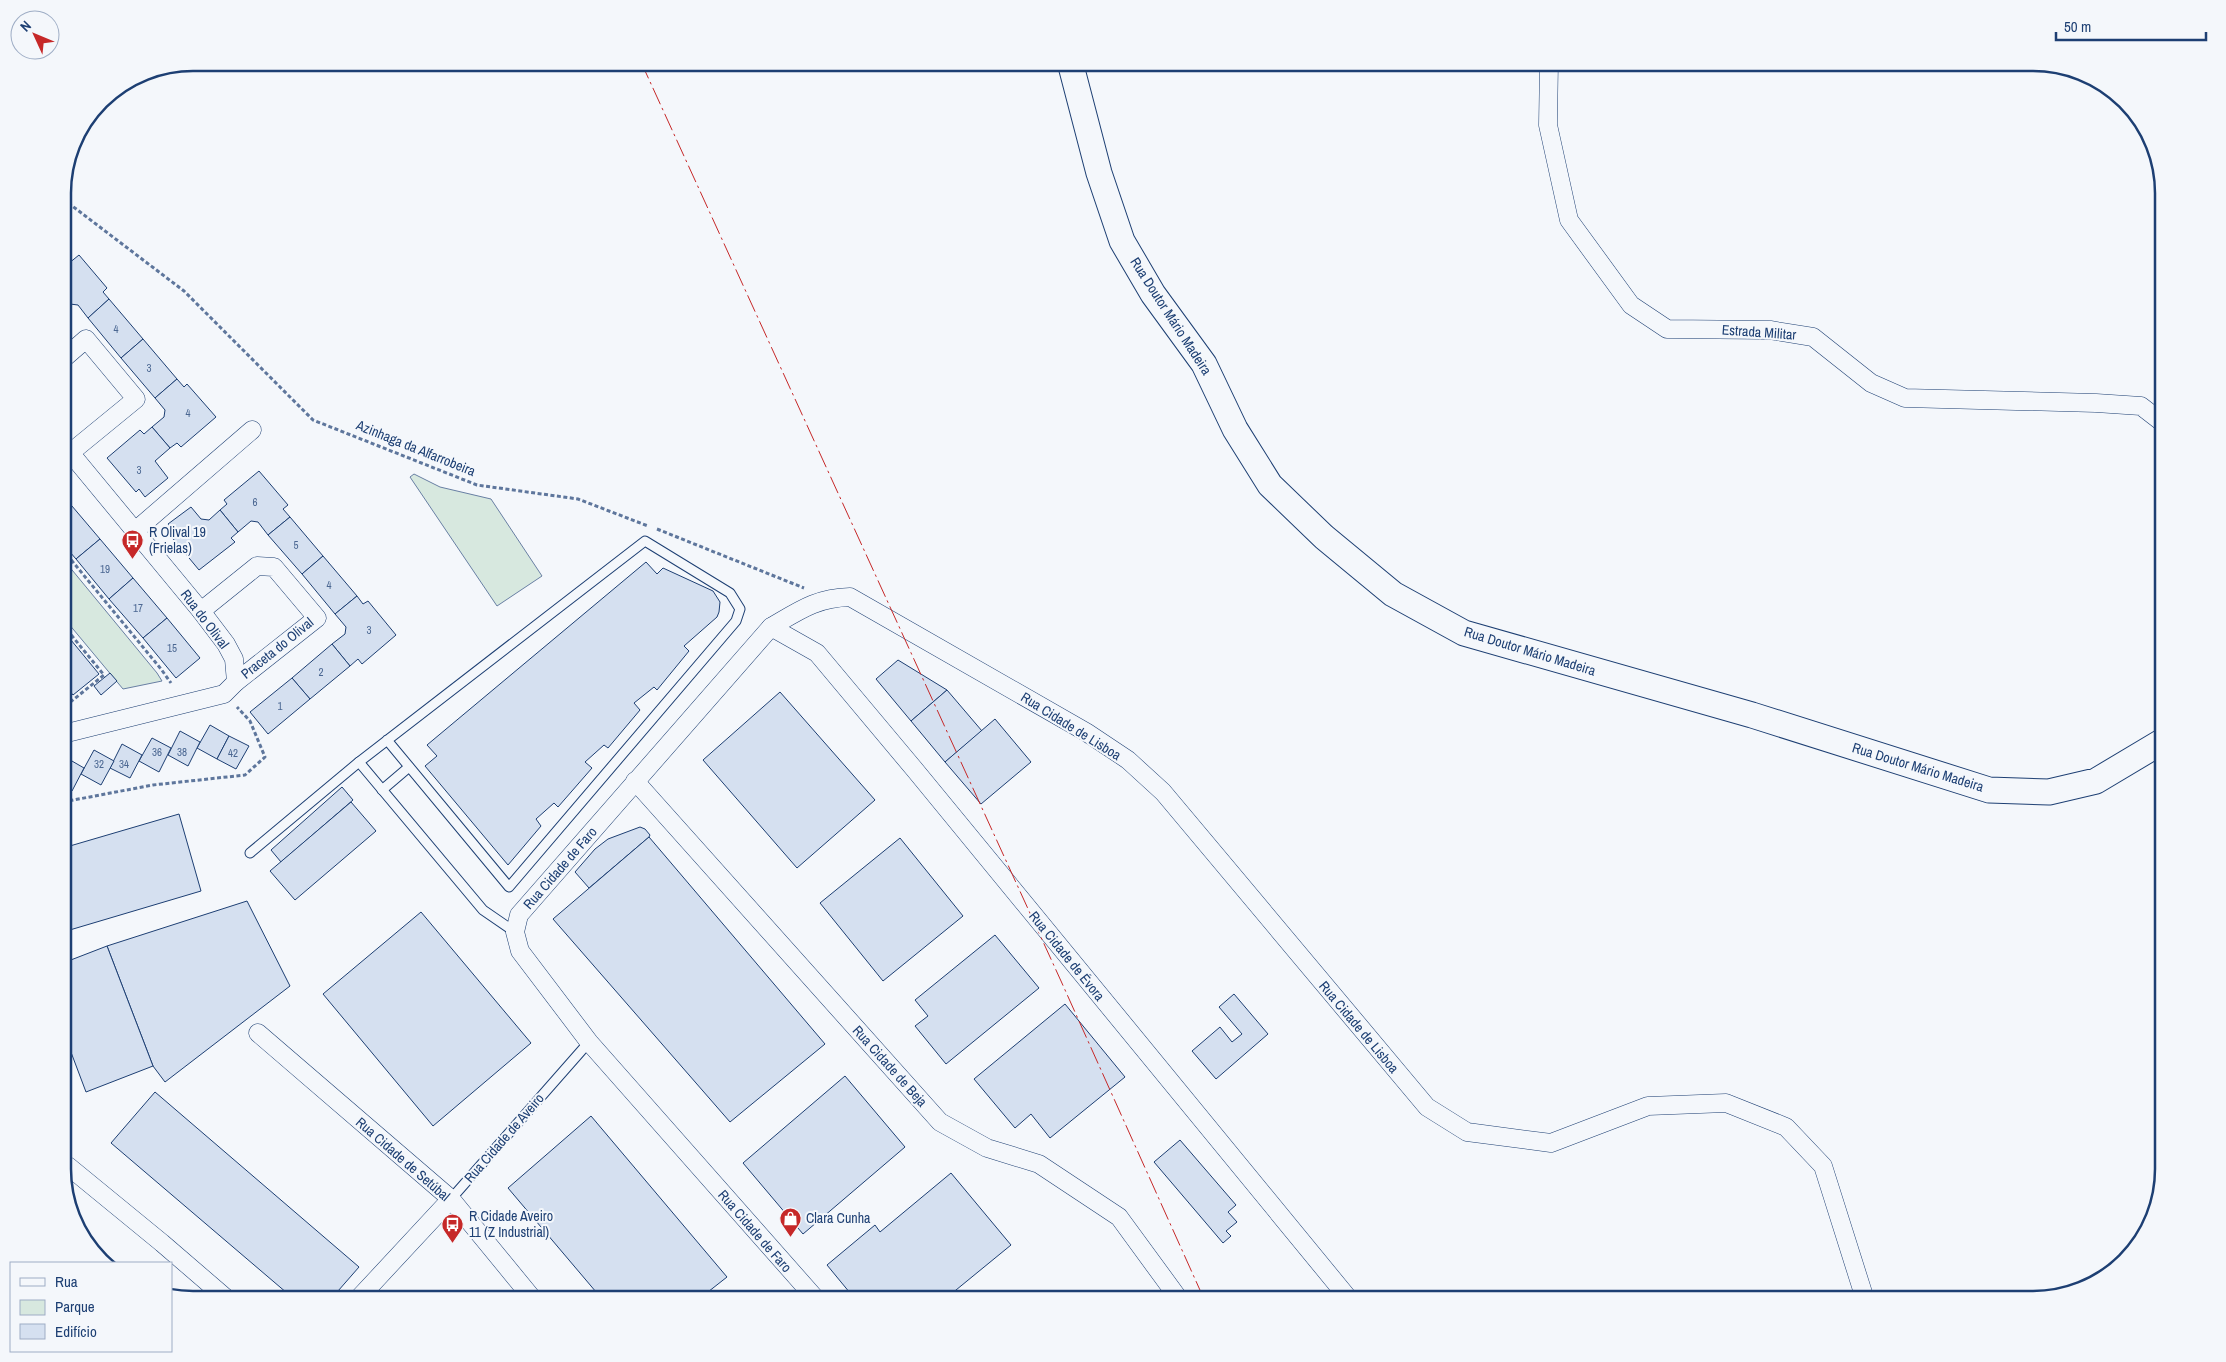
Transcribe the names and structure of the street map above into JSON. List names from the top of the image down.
{
  "streets": {
    "main road": ["Rua Doutor Mário Madeira"],
    "street": [
      "Estrada Militar",
      "Rua do Olival",
      "Praceta do Olival",
      "Rua Cidade de Lisboa",
      "Rua Cidade de Faro",
      "Rua Cidade de Évora",
      "Rua Cidade de Beja",
      "Rua Cidade de Aveiro",
      "Rua Cidade de Setúbal"
    ],
    "path": ["Azinhaga da Alfarrobeira"]
  },
  "crossings": [
    ["Azinhaga da Alfarrobeira", "Rua Cidade de Faro"],
    ["Rua do Olival", "Praceta do Olival"],
    ["Rua Cidade de Lisboa", "Rua Cidade de Faro"],
    ["Rua Cidade de Faro", "Rua Cidade de Évora"],
    ["Rua Cidade de Faro", "Rua Cidade de Beja"],
    ["Rua Cidade de Faro", "Rua Cidade de Aveiro"],
    ["Rua Cidade de Aveiro", "Rua Cidade de Setúbal"]
  ],
  "places": {
    "bus stop": ["R Olival 19 (Frielas)", "R Cidade Aveiro 11 (Z Industrial)"],
    "shop": ["Clara Cunha"]
  },
  "house_numbers": [
    "4",
    "3",
    "4",
    "3",
    "6",
    "5",
    "19",
    "4",
    "17",
    "3",
    "15",
    "2",
    "1",
    "36",
    "38",
    "42",
    "32",
    "34"
  ],
  "legend": ["Rua", "Parque", "Edifício"],
  "scale_bar": "50 m",
  "north": "top left"
}
